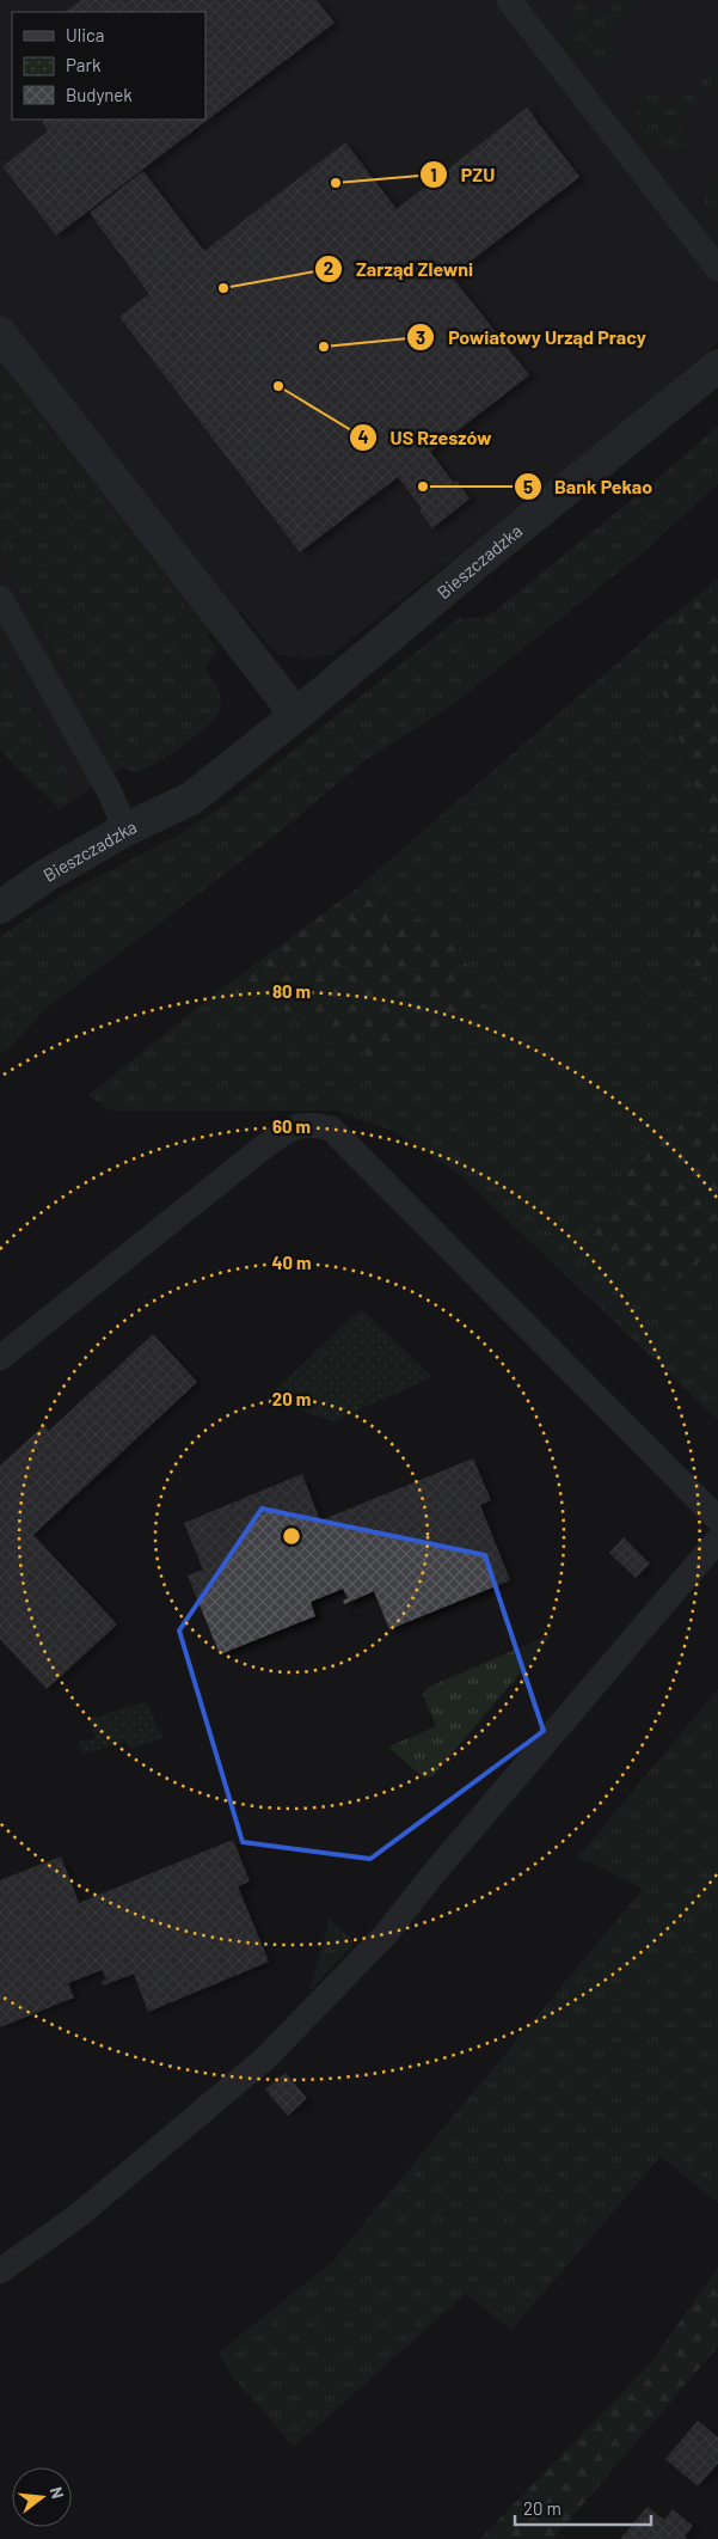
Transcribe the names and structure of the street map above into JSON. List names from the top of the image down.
{
  "streets": {
    "street": ["Bieszczadzka"]
  },
  "places": [
    "PZU",
    "Zarząd Zlewni",
    "Powiatowy Urząd Pracy",
    "US Rzeszów",
    "Bank Pekao"
  ],
  "legend": ["Ulica", "Park", "Budynek"],
  "scale_bar": "20 m",
  "north": "right",
  "rings": [
    "80 m",
    "60 m",
    "40 m",
    "20 m"
  ]
}
